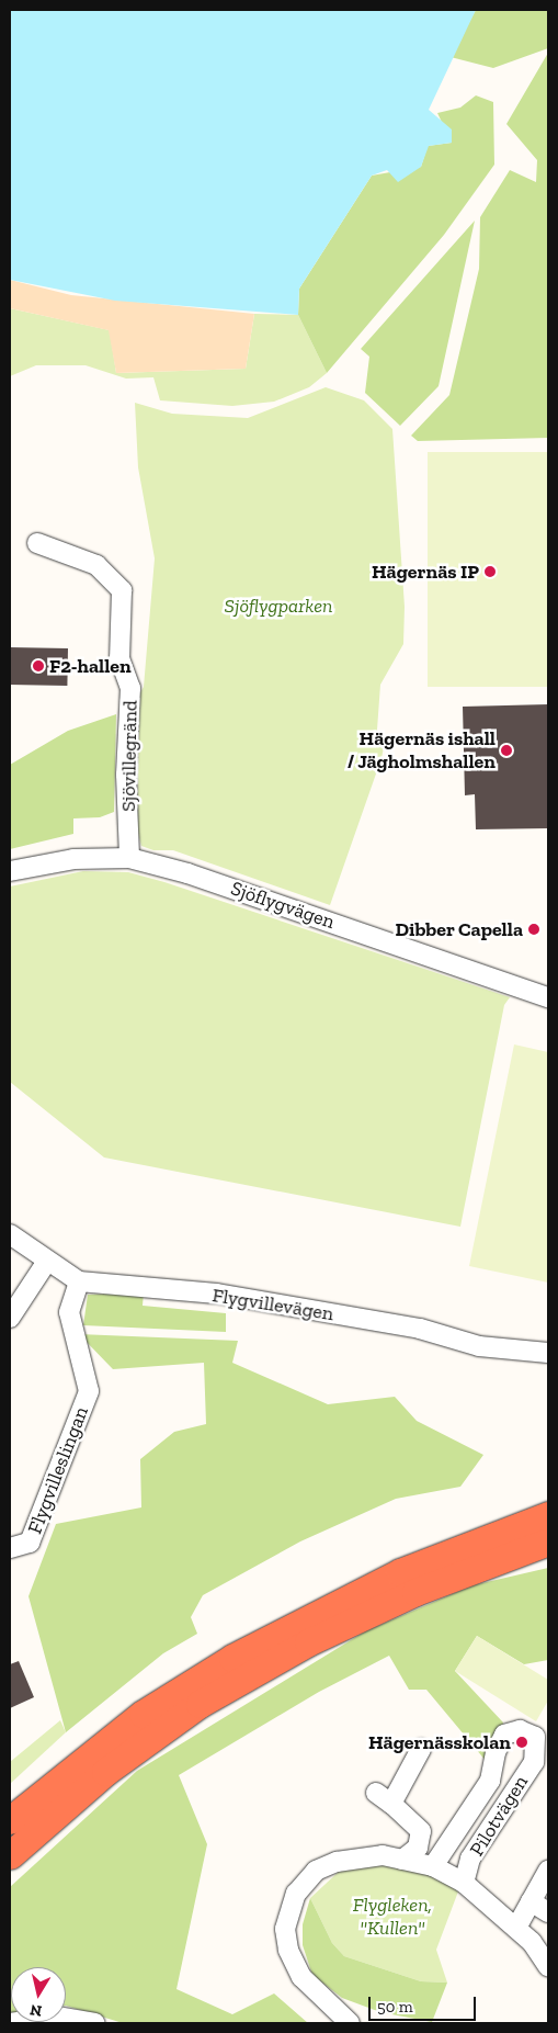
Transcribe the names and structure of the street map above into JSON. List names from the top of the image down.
{
  "streets": {
    "street": [
      "Sjövillegränd",
      "Sjöflygvägen",
      "Flygvillevägen",
      "Flygvilleslingan",
      "Pilotvägen"
    ]
  },
  "crossings": [
    ["Sjövillegränd", "Sjöflygvägen"],
    ["Flygvillevägen", "Flygvilleslingan"]
  ],
  "parks": ["Sjöflygparken", "Flygleken, \"Kullen\""],
  "places": [
    "Hägernäs IP",
    "F2-hallen",
    "Hägernäs ishall / Jägholmshallen",
    "Dibber Capella",
    "Hägernässkolan"
  ],
  "scale_bar": "50 m",
  "north": "bottom"
}
